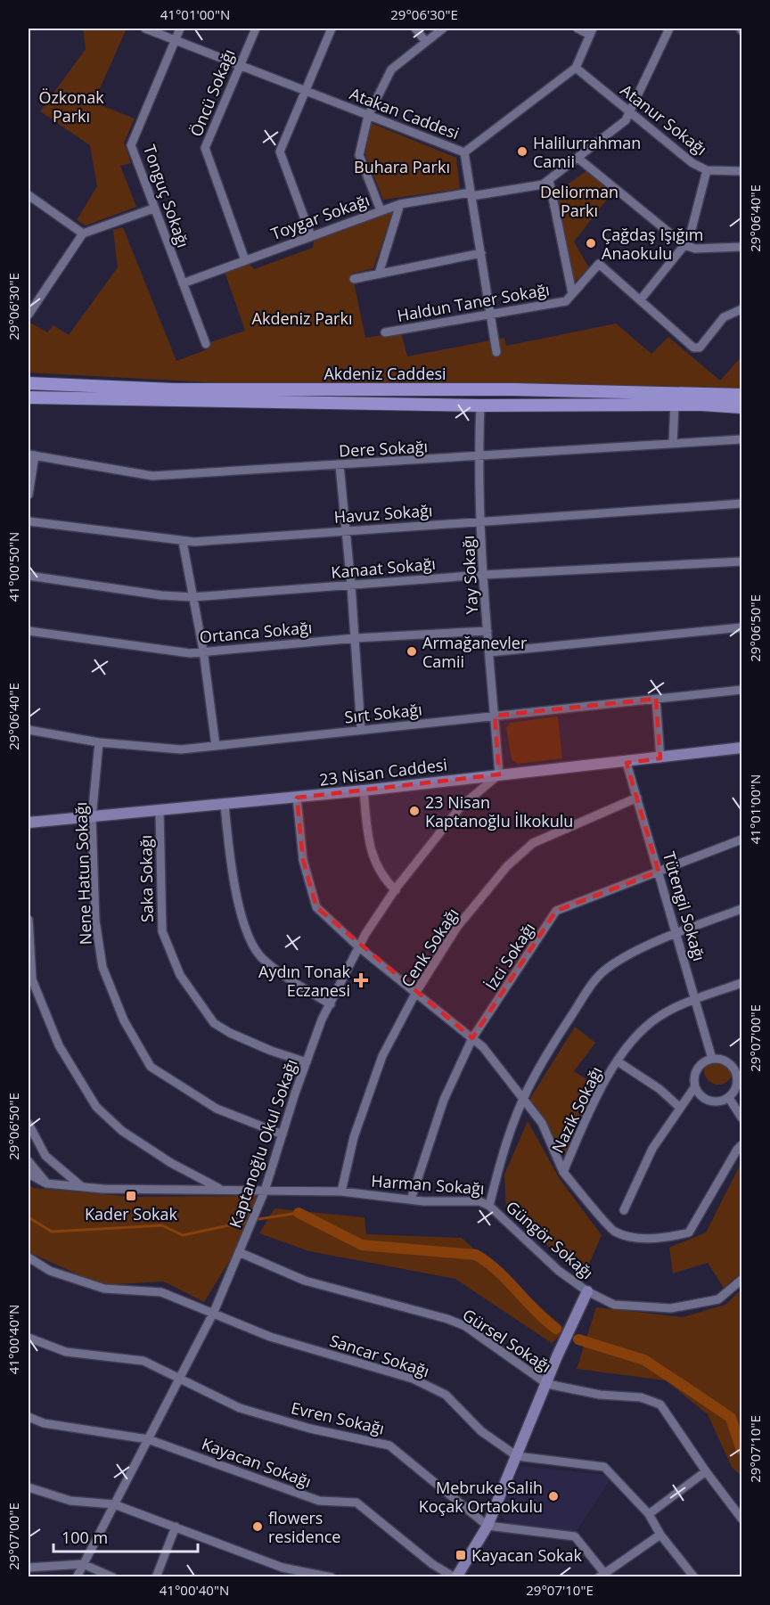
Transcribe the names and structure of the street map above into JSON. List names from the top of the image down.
{
  "streets": {
    "main road": ["Akdeniz Caddesi"],
    "street": [
      "Öncü Sokağı",
      "Atakan Caddesi",
      "Atanur Sokağı",
      "Tonguç Sokağı",
      "Toygar Sokağı",
      "Haldun Taner Sokağı",
      "Dere Sokağı",
      "Havuz Sokağı",
      "Kanaat Sokağı",
      "Yay Sokağı",
      "Ortanca Sokağı",
      "Sırt Sokağı",
      "23 Nisan Caddesi",
      "Nene Hatun Sokağı",
      "Saka Sokağı",
      "Tütengil Sokağı",
      "Cenk Sokağı",
      "İzci Sokağı",
      "Nazik Sokağı",
      "Kaptanoğlu Okul Sokağı",
      "Harman Sokağı",
      "Güngör Sokağı",
      "Gürsel Sokağı",
      "Sancar Sokağı",
      "Evren Sokağı",
      "Kayacan Sokağı"
    ]
  },
  "crossings": [
    ["Öncü Sokağı", "Atakan Caddesi"],
    ["Öncü Sokağı", "Toygar Sokağı"],
    ["Atakan Caddesi", "Tonguç Sokağı"],
    ["Atakan Caddesi", "Toygar Sokağı"],
    ["Atakan Caddesi", "Haldun Taner Sokağı"],
    ["Atanur Sokağı", "Toygar Sokağı"],
    ["Tonguç Sokağı", "Toygar Sokağı"],
    ["Akdeniz Caddesi", "Yay Sokağı"],
    ["Dere Sokağı", "Yay Sokağı"],
    ["Havuz Sokağı", "Yay Sokağı"],
    ["Kanaat Sokağı", "Yay Sokağı"],
    ["Yay Sokağı", "Ortanca Sokağı"],
    ["Yay Sokağı", "Sırt Sokağı"],
    ["Yay Sokağı", "23 Nisan Caddesi"],
    ["Yay Sokağı", "Kaptanoğlu Okul Sokağı"],
    ["Sırt Sokağı", "Nene Hatun Sokağı"],
    ["23 Nisan Caddesi", "Nene Hatun Sokağı"],
    ["23 Nisan Caddesi", "Saka Sokağı"],
    ["23 Nisan Caddesi", "Tütengil Sokağı"],
    ["23 Nisan Caddesi", "Kaptanoğlu Okul Sokağı"],
    ["Nene Hatun Sokağı", "Kaptanoğlu Okul Sokağı"],
    ["Saka Sokağı", "Kaptanoğlu Okul Sokağı"],
    ["Tütengil Sokağı", "Cenk Sokağı"],
    ["Tütengil Sokağı", "İzci Sokağı"],
    ["Tütengil Sokağı", "Nazik Sokağı"],
    ["Tütengil Sokağı", "Harman Sokağı"],
    ["Cenk Sokağı", "Harman Sokağı"],
    ["İzci Sokağı", "Harman Sokağı"],
    ["Kaptanoğlu Okul Sokağı", "Harman Sokağı"],
    ["Kaptanoğlu Okul Sokağı", "Gürsel Sokağı"],
    ["Kaptanoğlu Okul Sokağı", "Sancar Sokağı"],
    ["Kaptanoğlu Okul Sokağı", "Evren Sokağı"],
    ["Kaptanoğlu Okul Sokağı", "Kayacan Sokağı"],
    ["Harman Sokağı", "Güngör Sokağı"]
  ],
  "parks": [
    "Özkonak Parkı",
    "Buhara Parkı",
    "Deliorman Parkı",
    "Akdeniz Parkı"
  ],
  "places": {
    "other": [
      "Halilurrahman Camii",
      "Çağdaş Işığım Anaokulu",
      "Armağanevler Camii",
      "23 Nisan Kaptanoğlu İlkokulu",
      "Mebruke Salih Koçak Ortaokulu",
      "flowers residence"
    ],
    "health": ["Aydın Tonak Eczanesi"],
    "transit": ["Kader Sokak", "Kayacan Sokak"]
  },
  "scale_bar": "100 m",
  "coordinates": [
    "41°01'00\"N",
    "29°06'30\"E",
    "29°06'40\"E",
    "41°00'50\"N",
    "29°06'50\"E",
    "29°07'00\"E",
    "41°00'40\"N",
    "29°07'10\"E"
  ]
}
